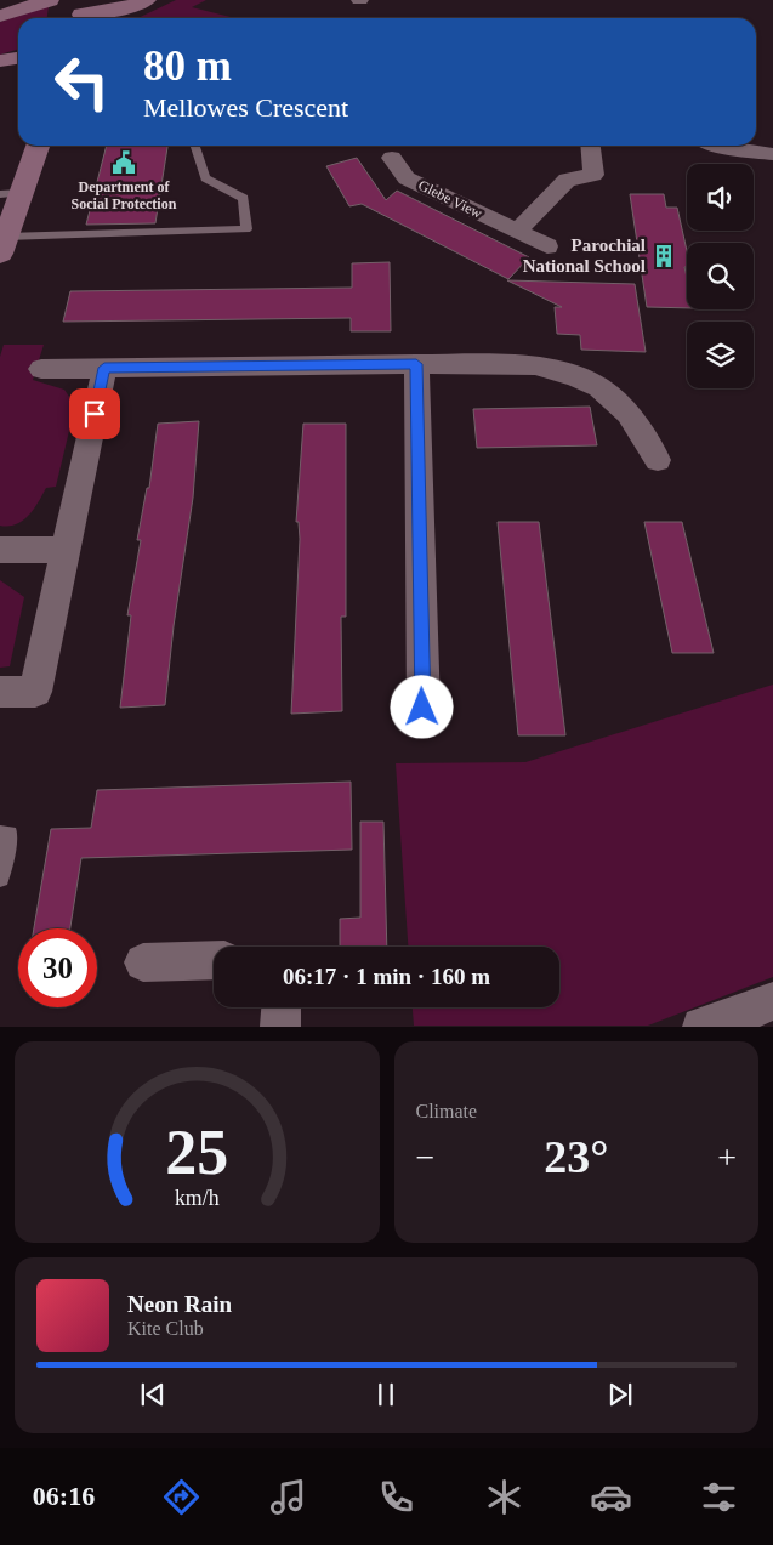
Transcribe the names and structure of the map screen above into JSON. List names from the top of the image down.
{
  "streets": {
    "street": ["Glebe View"]
  },
  "places": {
    "public building": ["Department of Social Protection"],
    "building": ["Parochial National School"]
  },
  "page": {
    "turn": ["80 m", "Mellowes Crescent"],
    "limit": "30",
    "trip": "06:17 · 1 min · 160 m",
    "tile": "Climate",
    "heat": ["−", "23°", "+"],
    "song": ["Neon Rain", "Kite Club"],
    "tabs": "06:16",
    "gauge": ["25", "km/h"]
  }
}
